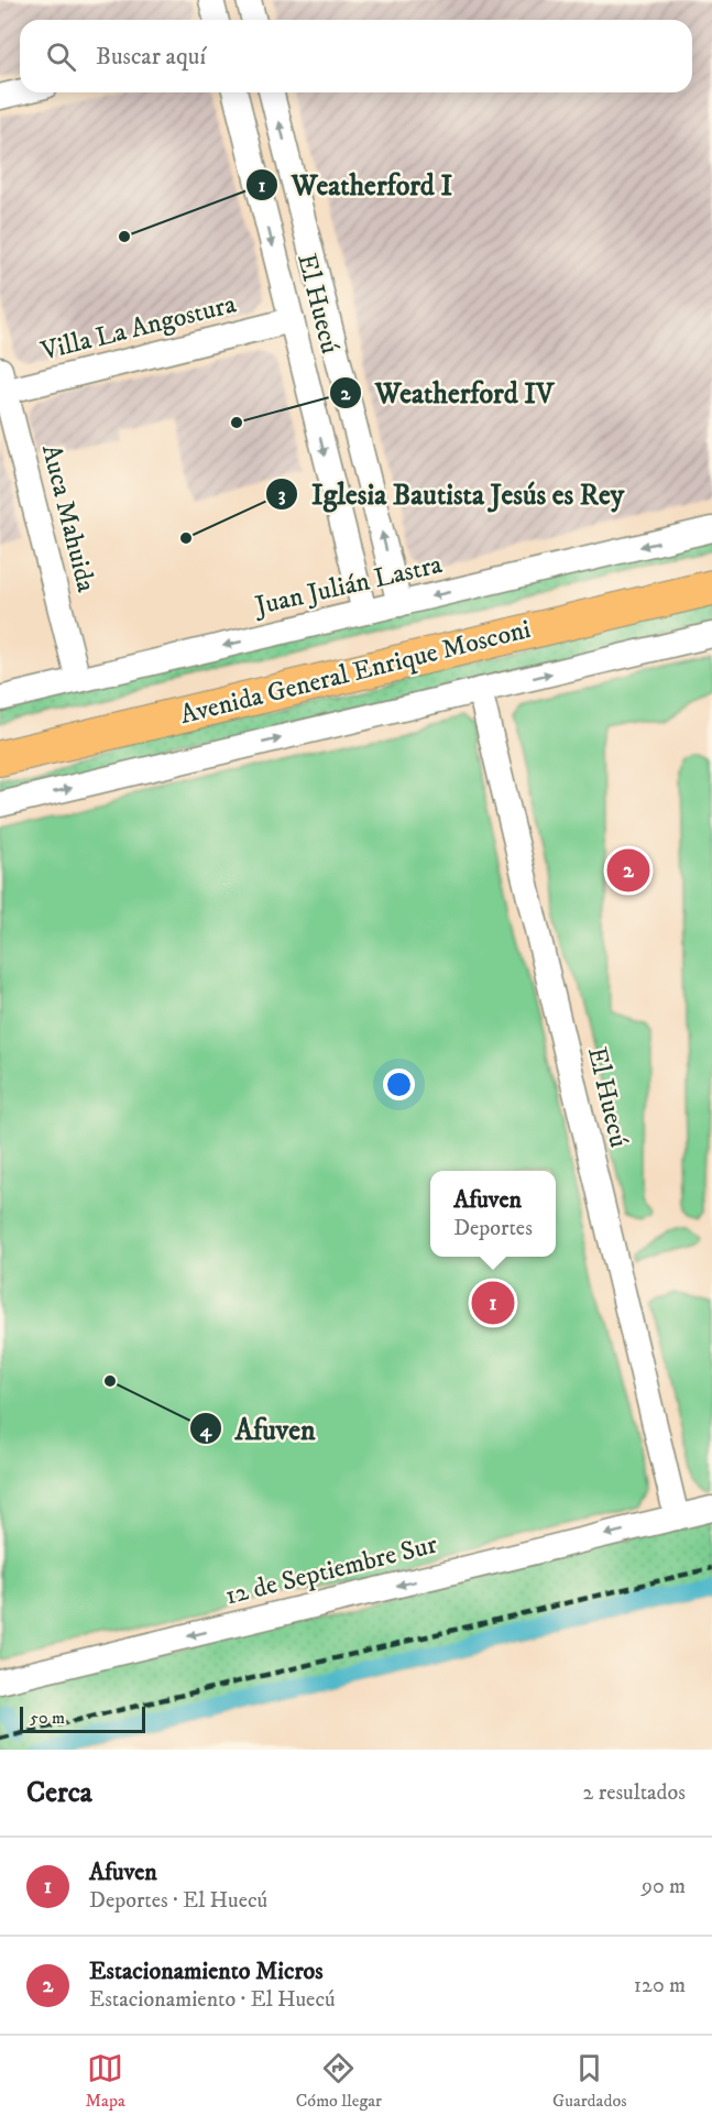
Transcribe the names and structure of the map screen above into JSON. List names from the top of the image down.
{
  "streets": {
    "highway": ["Avenida General Enrique Mosconi"],
    "street": [
      "El Huecú",
      "Villa La Angostura",
      "Auca Mahuida",
      "Juan Julián Lastra",
      "12 de Septiembre Sur"
    ]
  },
  "crossings": [
    ["El Huecú", "Villa La Angostura"],
    ["El Huecú", "Juan Julián Lastra"],
    ["El Huecú", "12 de Septiembre Sur"],
    ["Villa La Angostura", "Auca Mahuida"],
    ["Auca Mahuida", "Juan Julián Lastra"]
  ],
  "one_way": ["12 de Septiembre Sur"],
  "places": [
    "Weatherford I",
    "Weatherford IV",
    "Iglesia Bautista Jesús es Rey",
    "Afuven"
  ],
  "scale_bar": "50 m",
  "page": {
    "search": "Buscar aquí",
    "pins": ["2", "1"],
    "popup": ["Afuven", "Deportes"],
    "scale": "50 m",
    "heading": ["Cerca", "2 resultados"],
    "list": [
      {
        "mark": "1",
        "name": "Afuven",
        "note": "Deportes · El Huecú",
        "value": "90 m"
      },
      {
        "mark": "2",
        "name": "Estacionamiento Micros",
        "note": "Estacionamiento · El Huecú",
        "value": "120 m"
      }
    ],
    "nav": ["Mapa", "Cómo llegar", "Guardados"]
  }
}
